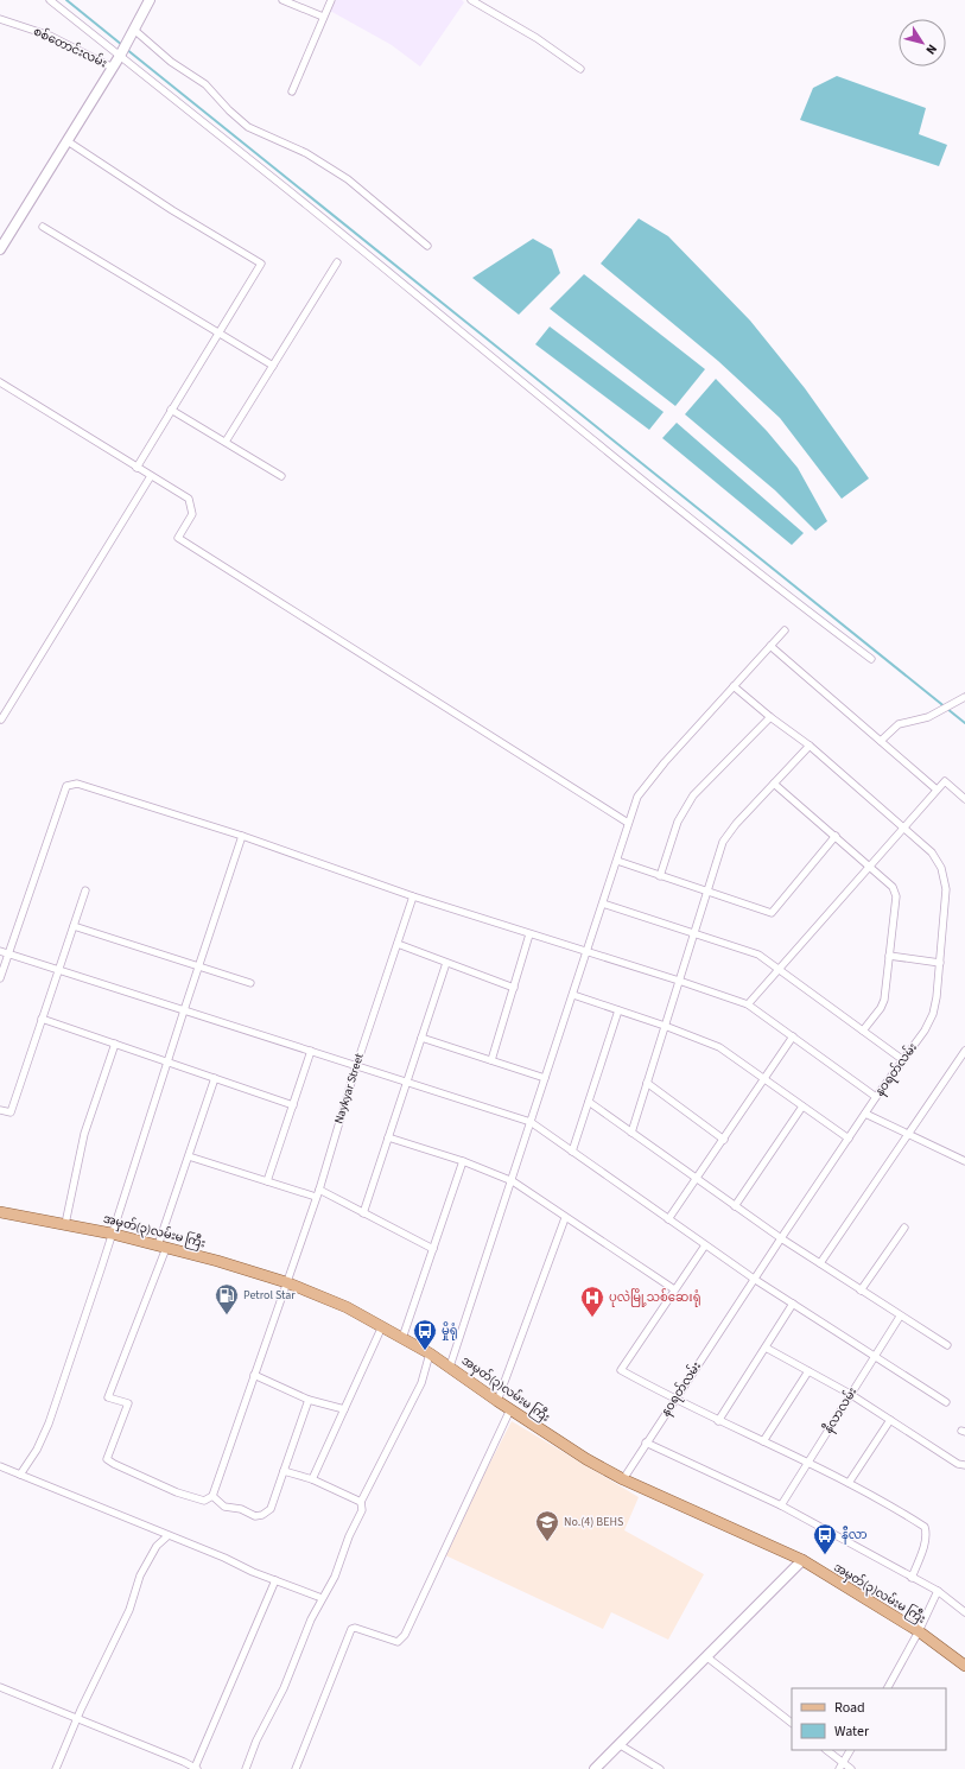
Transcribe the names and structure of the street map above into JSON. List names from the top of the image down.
{
  "streets": {
    "main road": ["အမှတ်(၃)လမ်းမ ကြီး"],
    "street": [
      "စစ်တောင်းလမ်း",
      "နဝရတ်လမ်း",
      "Naykyar Street",
      "နီလာလမ်း"
    ]
  },
  "crossings": [
    ["နဝရတ်လမ်း", "အမှတ်(၃)လမ်းမ ကြီး"],
    ["Naykyar Street", "အမှတ်(၃)လမ်းမ ကြီး"]
  ],
  "places": {
    "fuel station": ["Petrol Star"],
    "hospital": ["ပုလဲမြို့သစ်ဆေးရုံ"],
    "bus stop": ["မှိုရုံ", "နီလာ"],
    "school or university": ["No.(4) BEHS"]
  },
  "legend": ["Road", "Water"],
  "north": "bottom right"
}
